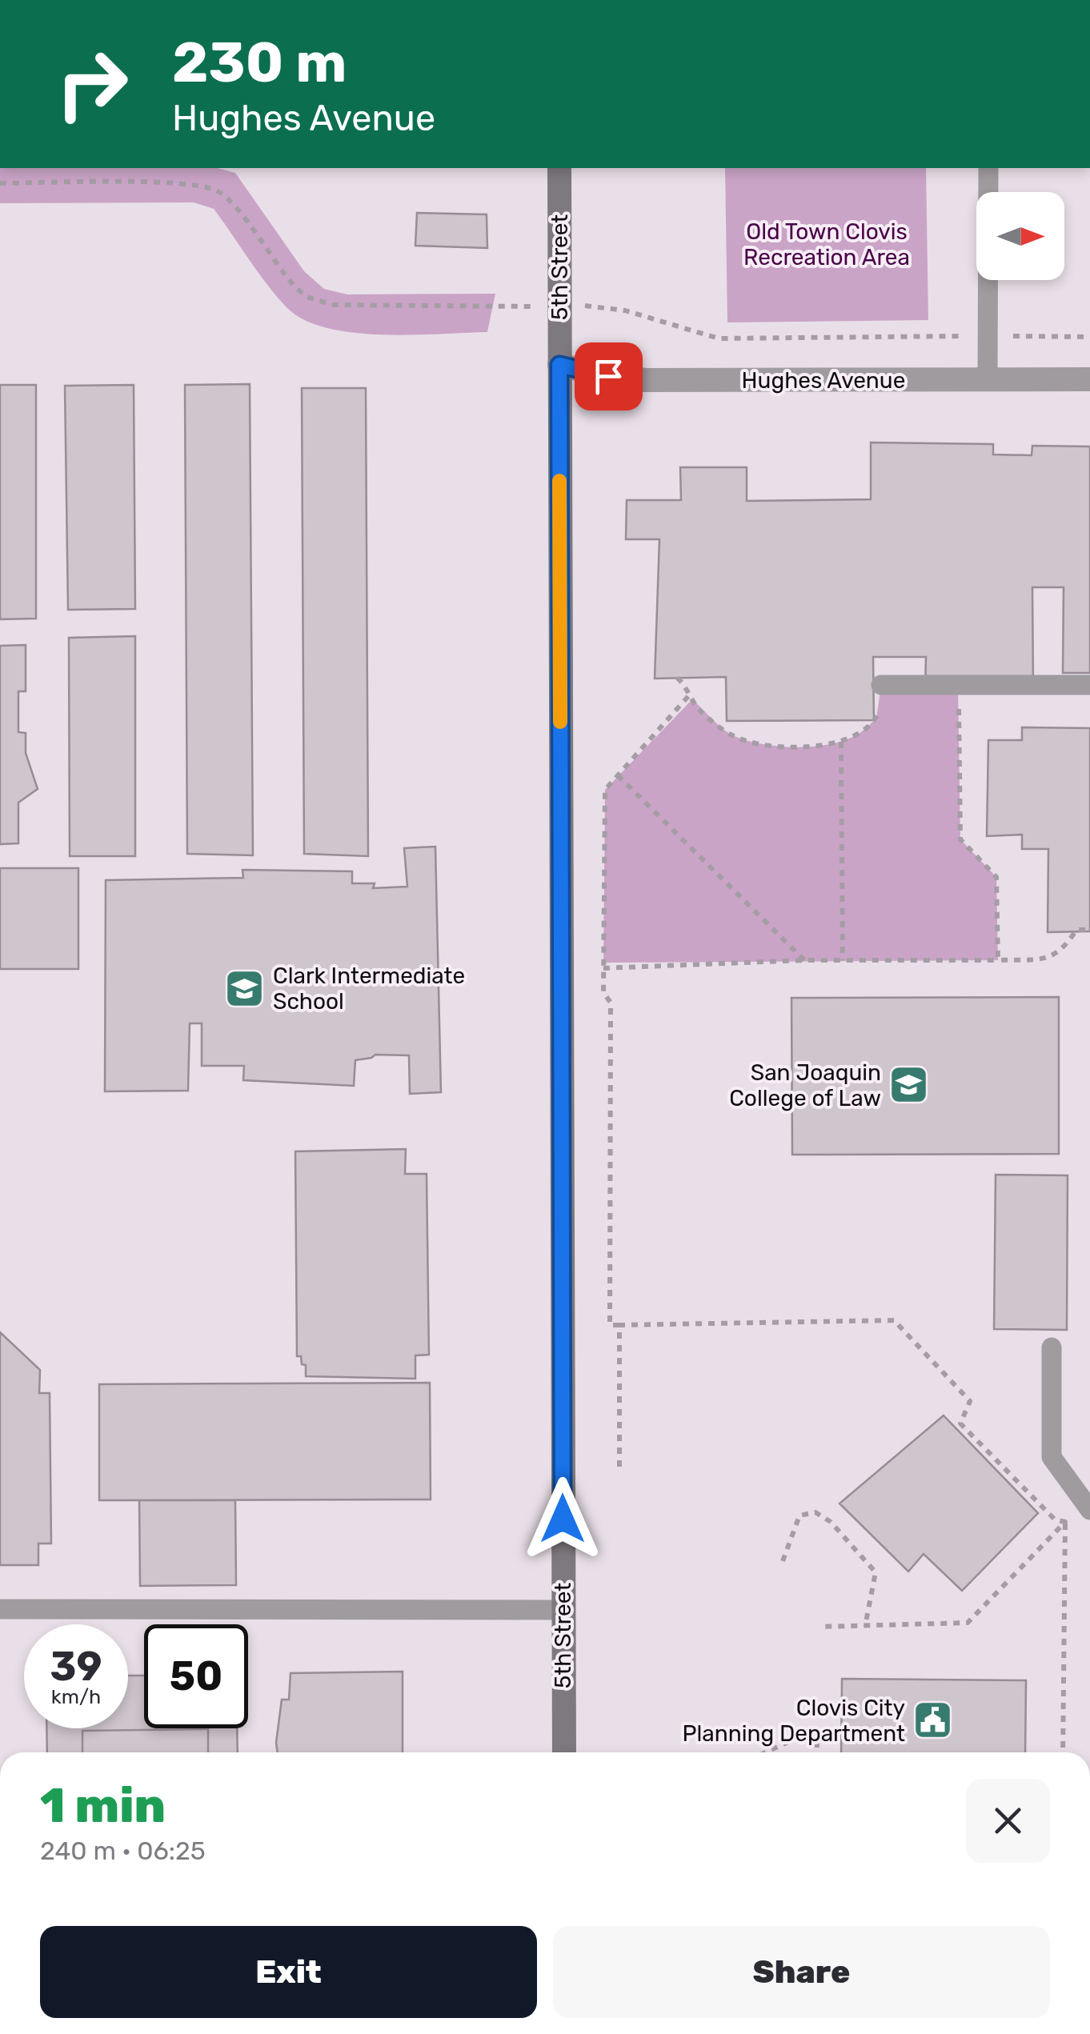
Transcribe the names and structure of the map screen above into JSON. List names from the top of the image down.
{
  "streets": {
    "main road": ["5th Street"],
    "street": ["Hughes Avenue"]
  },
  "crossings": [
    ["5th Street", "Hughes Avenue"]
  ],
  "parks": ["Old Town Clovis Recreation Area"],
  "places": {
    "school or university": ["Clark Intermediate School", "San Joaquin College of Law"],
    "public building": ["Clovis City Planning Department"]
  },
  "north": "right",
  "page": {
    "turn": ["230 m", "Hughes Avenue"],
    "speed": "39 km/h",
    "limit": "50",
    "heading": ["1 min", "240 m · 06:25"],
    "buttons": ["Exit", "Share"]
  }
}
